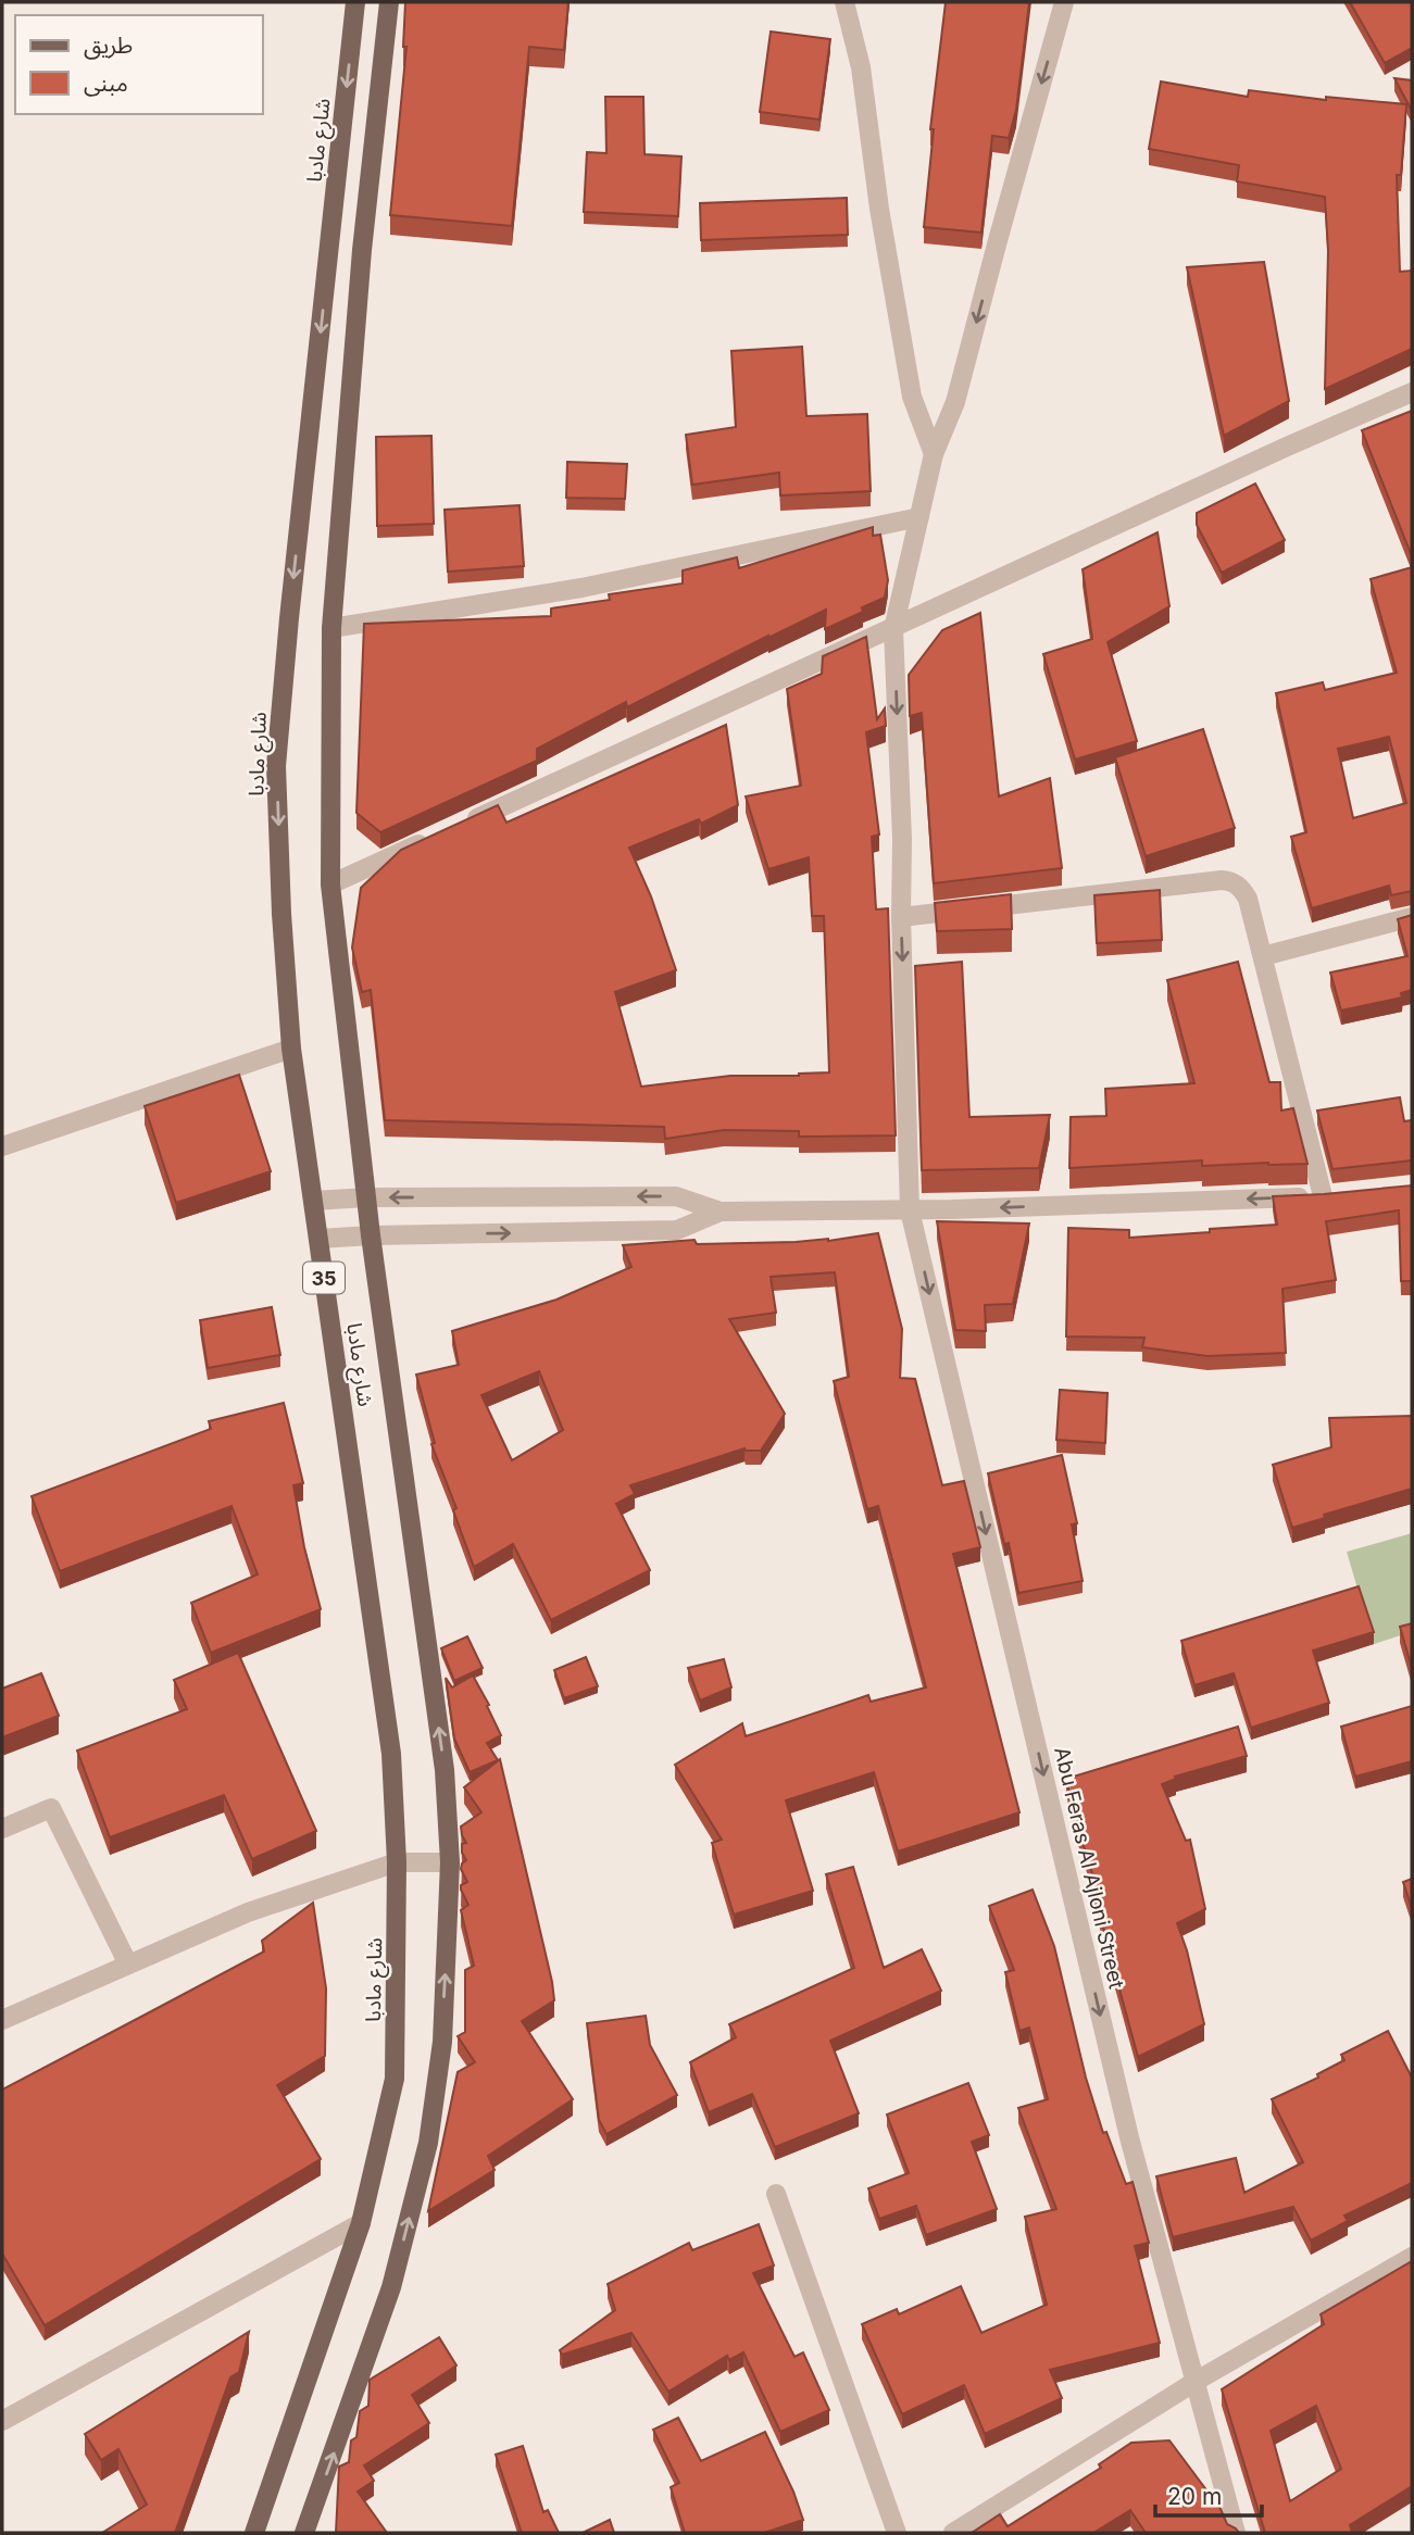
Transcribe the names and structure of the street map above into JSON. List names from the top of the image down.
{
  "streets": {
    "main road": ["شارع مادبا", "35"],
    "street": ["Abu Feras Al Ajloni Street"]
  },
  "one_way": ["Abu Feras Al Ajloni Street"],
  "legend": ["طريق", "مبنى"],
  "scale_bar": "20 m"
}
